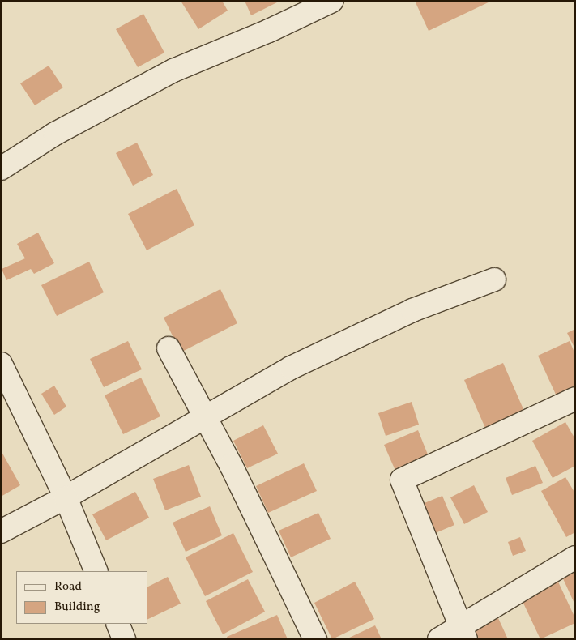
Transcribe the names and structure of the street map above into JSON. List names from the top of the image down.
{
  "legend": ["Road", "Building"]
}
